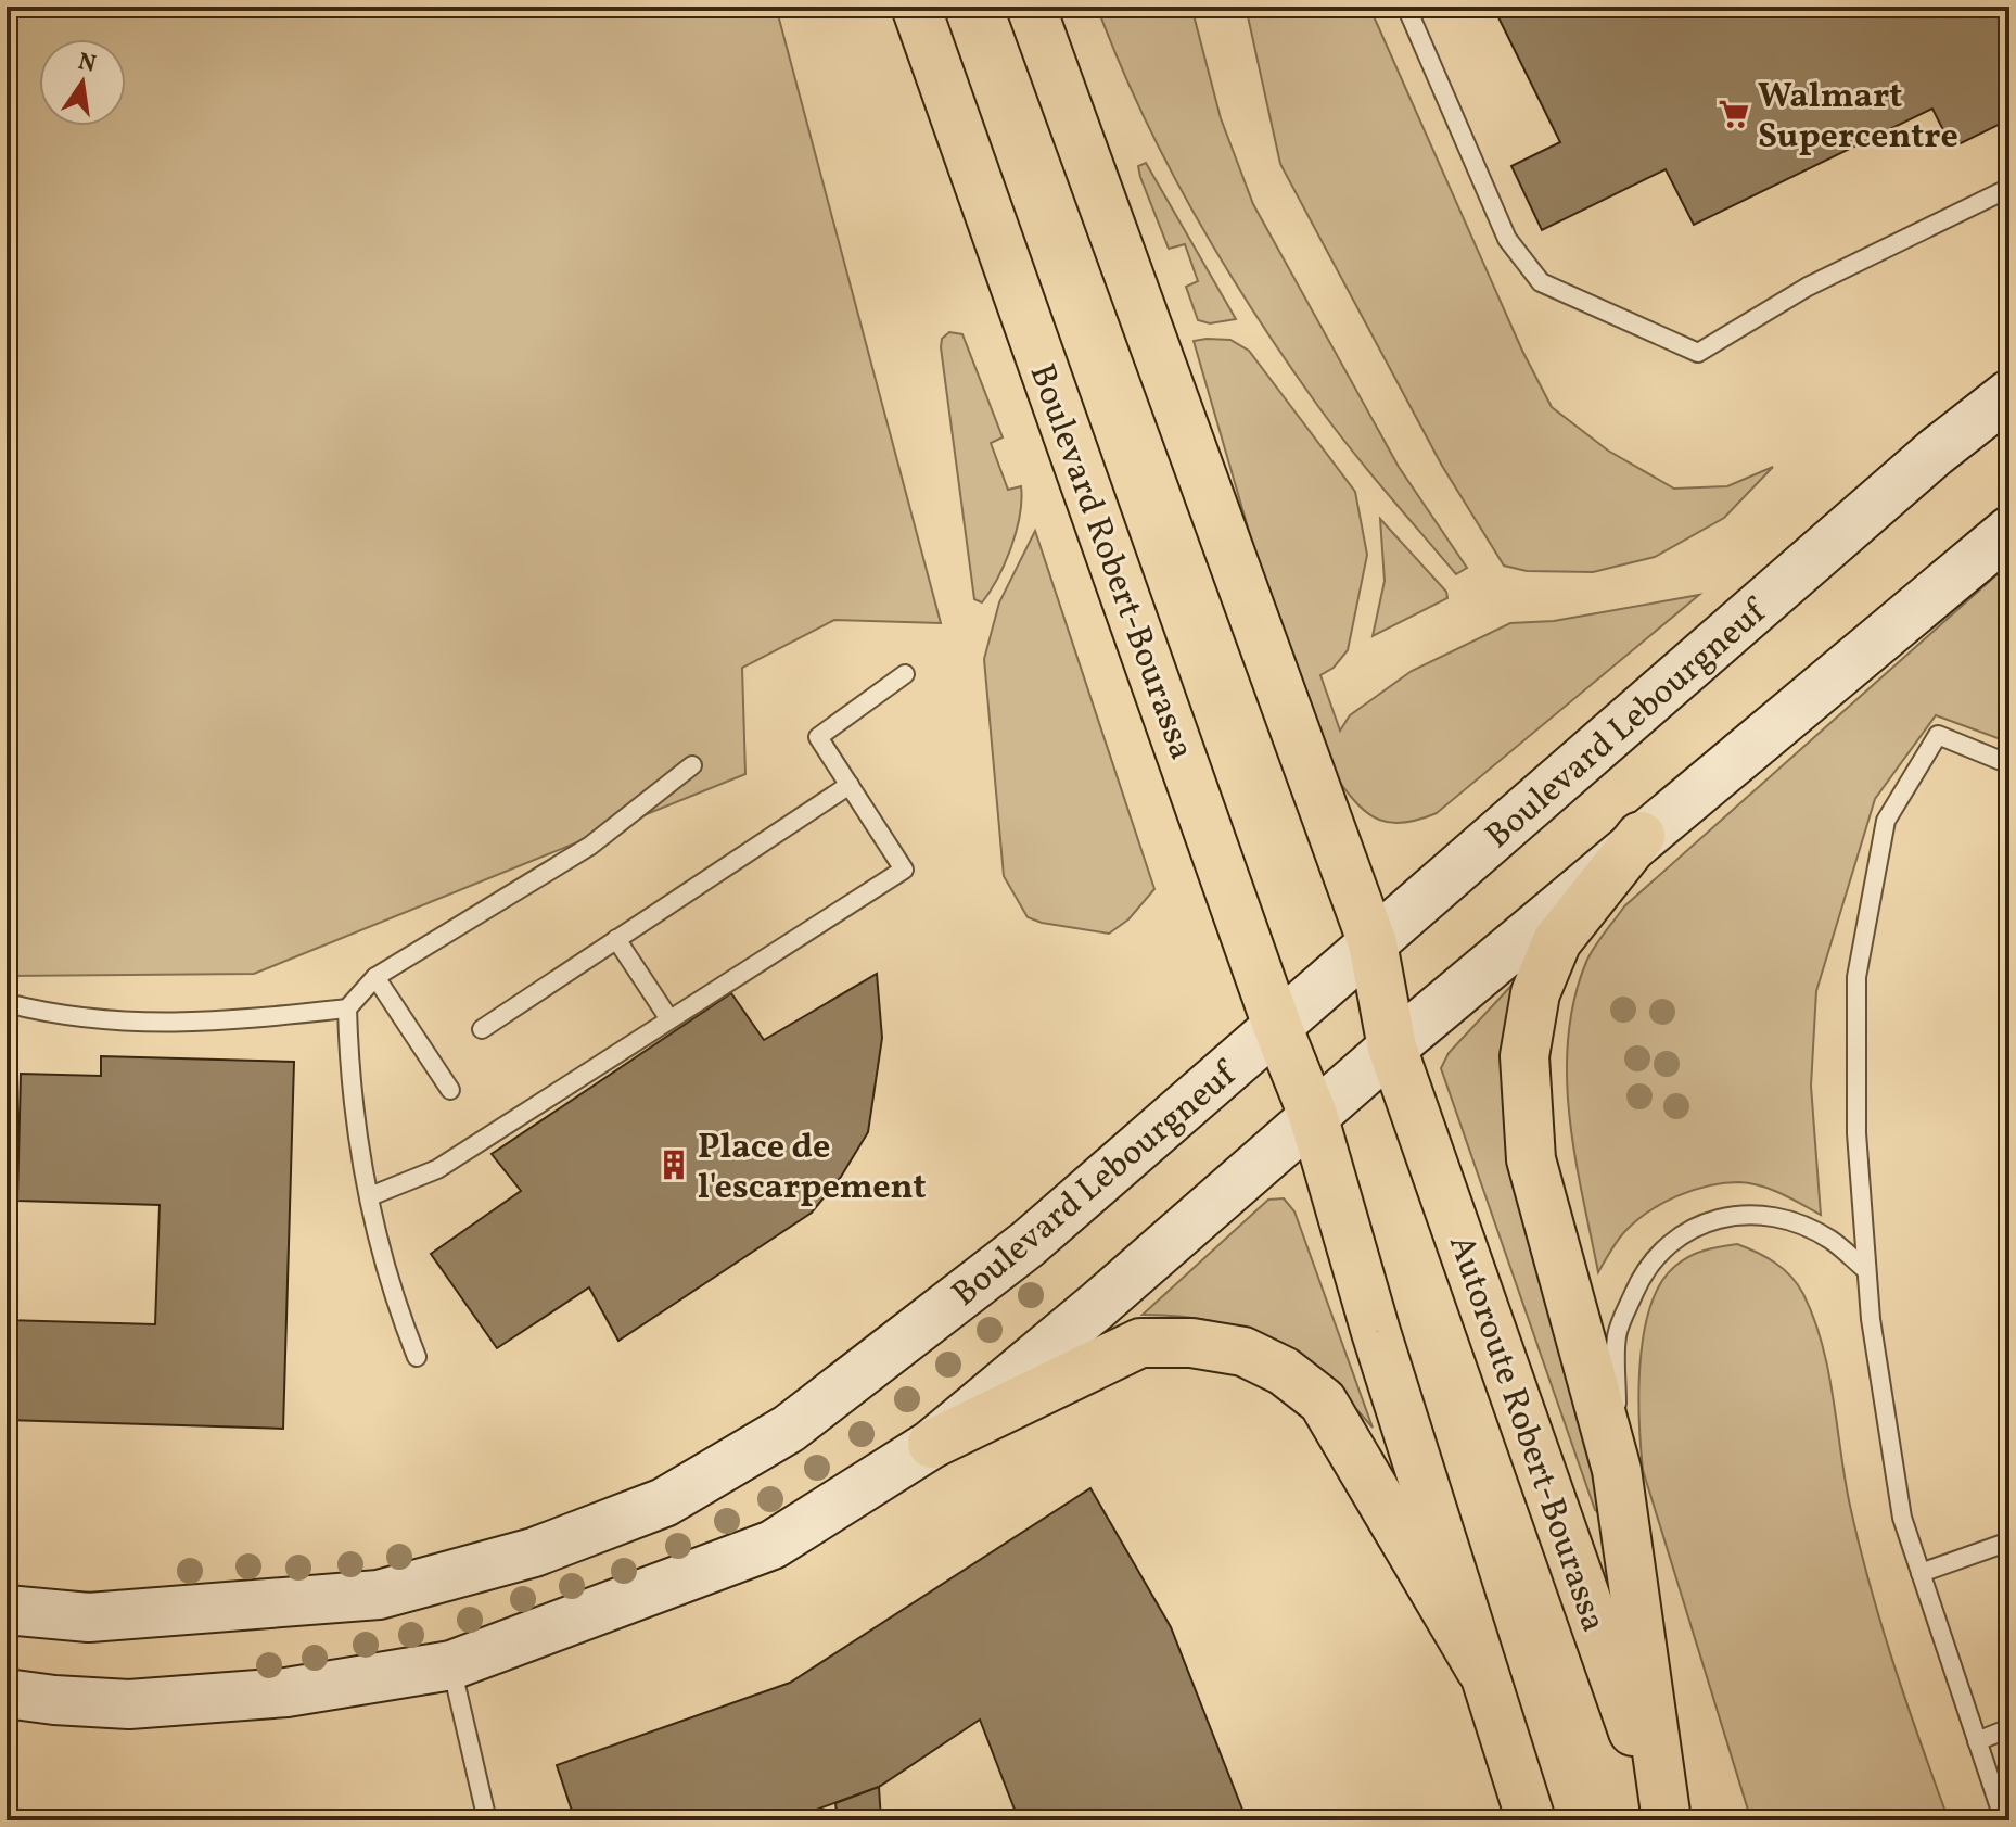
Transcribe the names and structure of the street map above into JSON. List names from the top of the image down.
{
  "streets": {
    "highway": ["Boulevard Robert-Bourassa", "Autoroute Robert-Bourassa"],
    "main road": ["Boulevard Lebourgneuf"]
  },
  "crossings": [
    ["Boulevard Robert-Bourassa", "Boulevard Lebourgneuf"]
  ],
  "places": {
    "supermarket": ["Walmart Supercentre"],
    "building": ["Place de l'escarpement"]
  },
  "north": "top"
}
